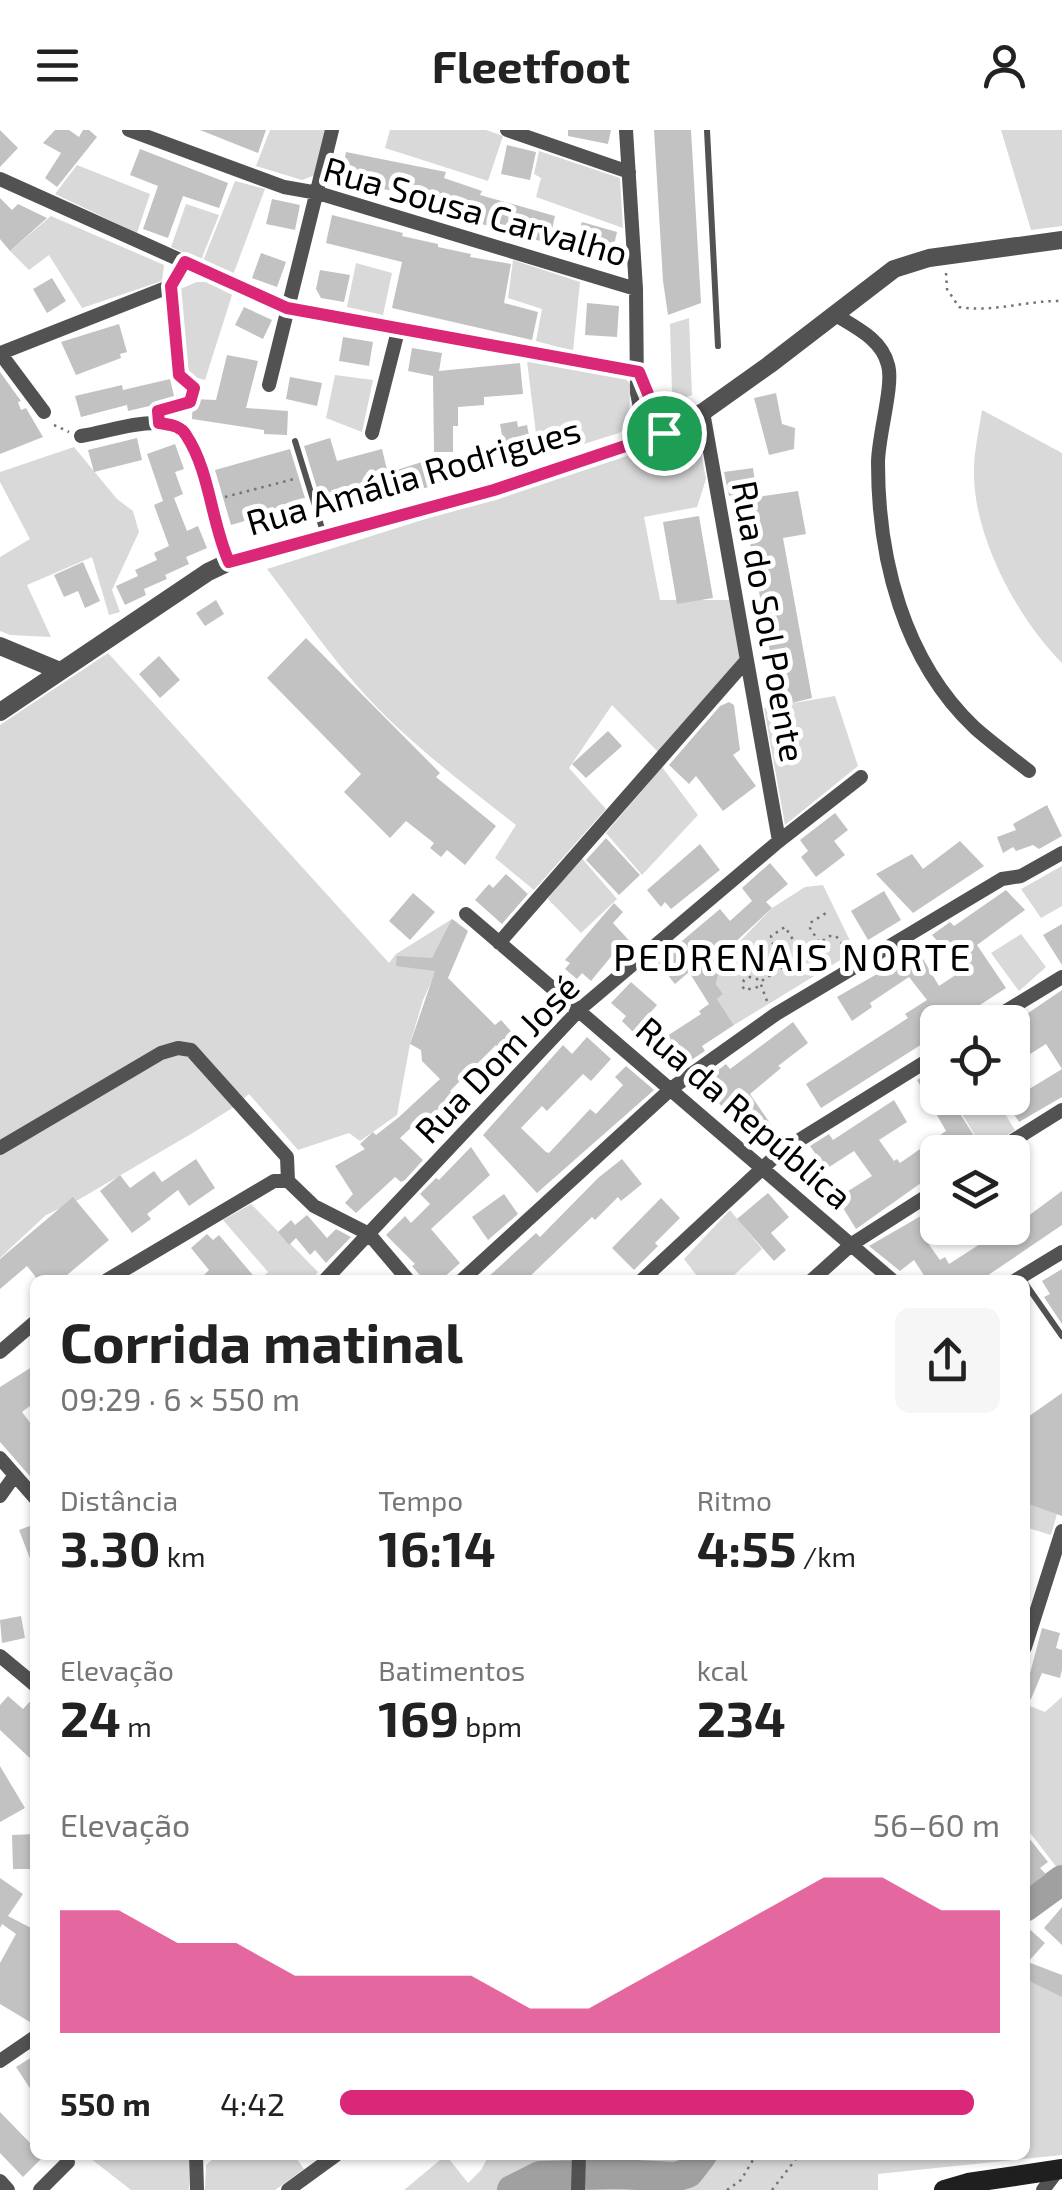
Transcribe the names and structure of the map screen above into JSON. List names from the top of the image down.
{
  "streets": {
    "street": [
      "Rua Sousa Carvalho",
      "Rua Amália Rodrigues",
      "Rua do Sol Poente",
      "Rua Dom José",
      "Rua da República"
    ]
  },
  "crossings": [
    ["Rua Amália Rodrigues", "Rua do Sol Poente"],
    ["Rua do Sol Poente", "Rua Dom José"],
    ["Rua Dom José", "Rua da República"]
  ],
  "districts": ["PEDRENAIS NORTE"],
  "page": {
    "header": "Fleetfoot",
    "heading": ["Corrida matinal", "09:29 · 6 × 550 m"],
    "stats": [
      ["Distância", "3.30 km"],
      ["Tempo", "16:14"],
      ["Ritmo", "4:55 /km"],
      ["Elevação", "24 m"],
      ["Batimentos", "169 bpm"],
      ["kcal", "234"]
    ],
    "chart": ["Elevação", "56–60 m"],
    "list": [
      {
        "name": "550 m",
        "note": "4:42"
      }
    ]
  }
}
